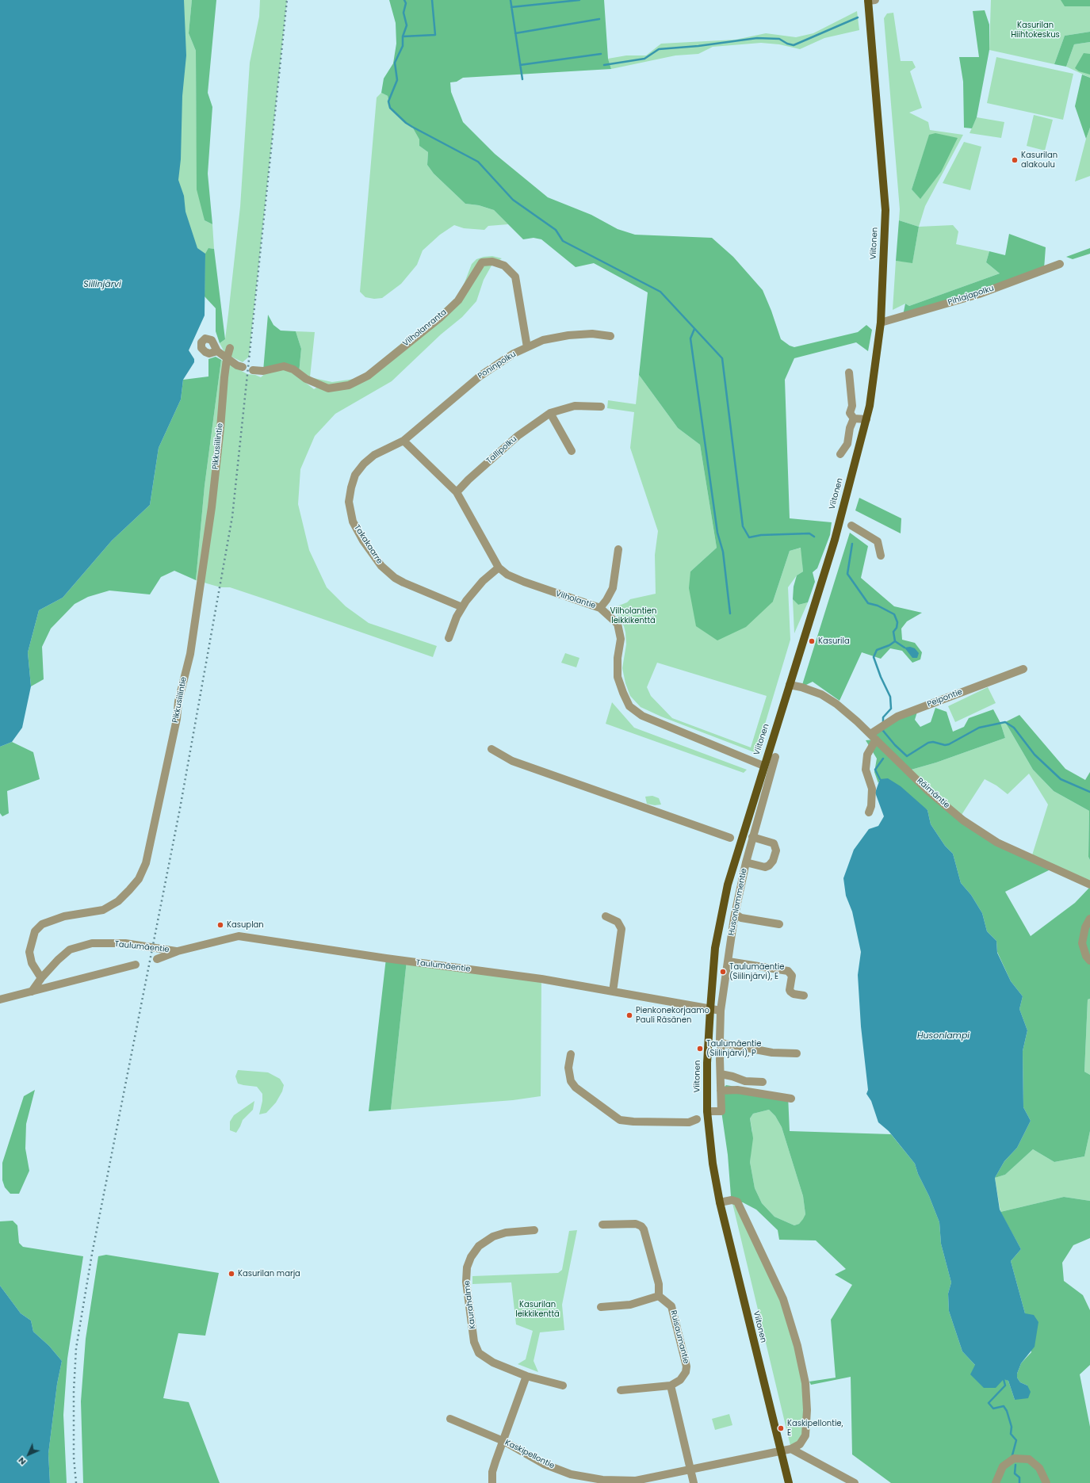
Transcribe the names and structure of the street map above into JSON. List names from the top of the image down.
{
  "streets": {
    "main road": ["Viitonen"],
    "street": [
      "Pihlajapolku",
      "Vilholanranta",
      "Poninpolku",
      "Pikkusiilintie",
      "Tallipolku",
      "Takakaarre",
      "Vilholantie",
      "Peipontie",
      "Räimäntie",
      "Husonlammentie",
      "Taulumäentie",
      "Kaurahalme",
      "Ruisaumantie",
      "Kaskipellontie"
    ]
  },
  "crossings": [
    ["Viitonen", "Pihlajapolku"],
    ["Viitonen", "Vilholantie"],
    ["Viitonen", "Räimäntie"],
    ["Viitonen", "Husonlammentie"],
    ["Viitonen", "Taulumäentie"],
    ["Viitonen", "Kaskipellontie"],
    ["Vilholanranta", "Poninpolku"],
    ["Poninpolku", "Takakaarre"],
    ["Poninpolku", "Vilholantie"],
    ["Pikkusiilintie", "Taulumäentie"],
    ["Tallipolku", "Vilholantie"],
    ["Takakaarre", "Vilholantie"],
    ["Peipontie", "Räimäntie"],
    ["Husonlammentie", "Taulumäentie"]
  ],
  "water": ["Siilinjärvi", "Husonlampi"],
  "parks": ["Kasurilan Hiihtokeskus", "Vilholantien leikkikenttä", "Kasurilan leikkikenttä"],
  "places": [
    "Kasurilan alakoulu",
    "Kasurila",
    "Kasuplan",
    "Taulumäentie (Siilinjärvi), E",
    "Pienkonekorjaamo Pauli Räsänen",
    "Taulumäentie (Siilinjärvi), P",
    "Kasurilan marja",
    "Kaskipellontie, E"
  ],
  "north": "bottom left"
}
